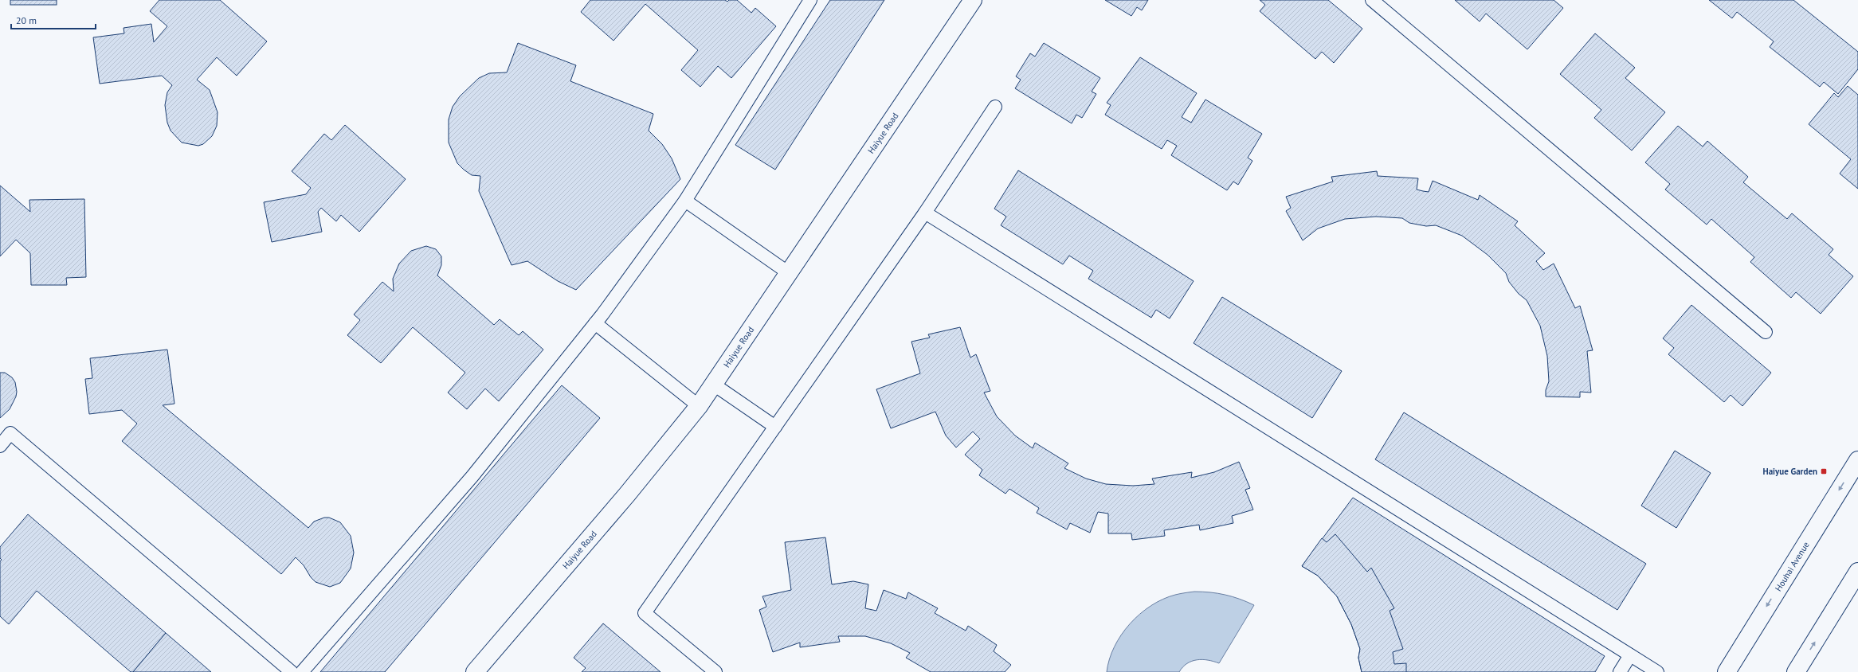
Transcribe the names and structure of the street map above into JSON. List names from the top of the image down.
{
  "streets": {
    "street": ["Haiyue Road", "Houhai Avenue"]
  },
  "places": {
    "transit": ["Haiyue Garden"]
  },
  "scale_bar": "20 m"
}
